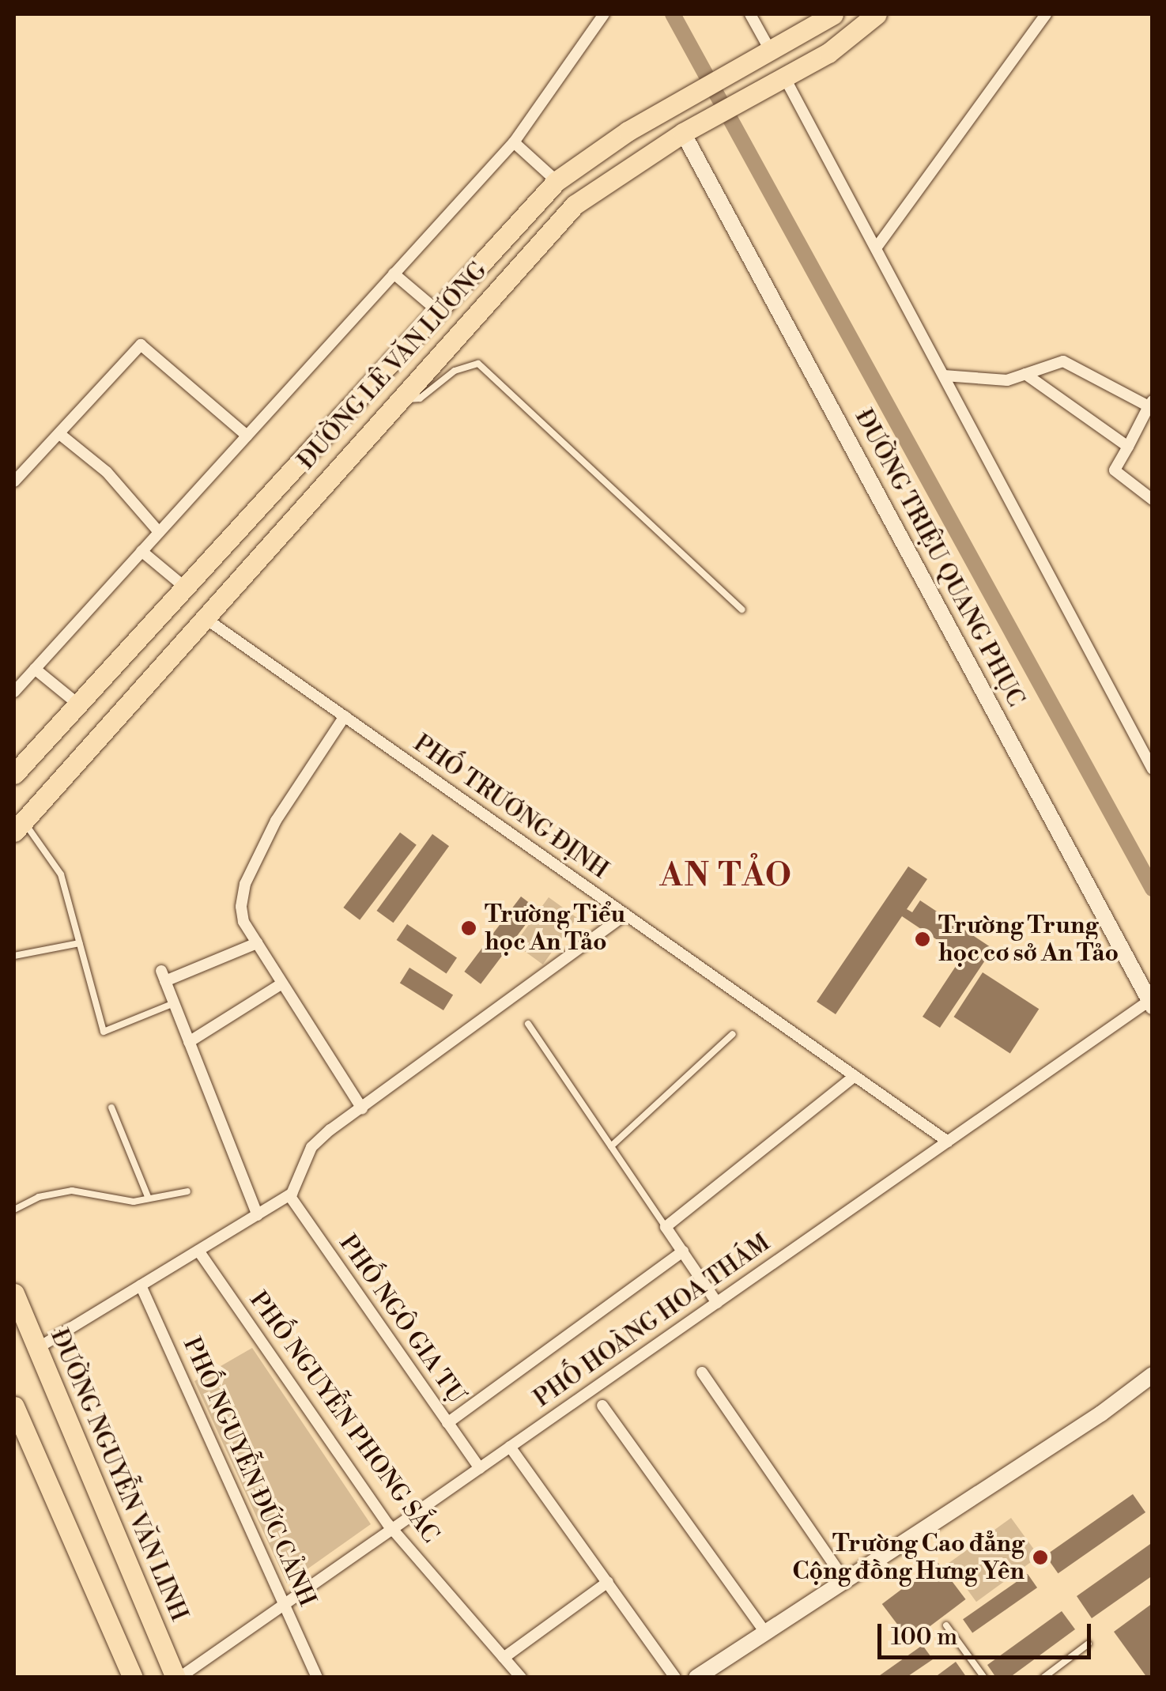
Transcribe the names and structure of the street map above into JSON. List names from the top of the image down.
{
  "streets": {
    "highway": ["ĐƯỜNG LÊ VĂN LƯƠNG", "ĐƯỜNG NGUYỄN VĂN LINH"],
    "street": [
      "ĐƯỜNG TRIỆU QUANG PHỤC",
      "PHỐ TRƯƠNG ĐỊNH",
      "PHỐ NGÔ GIA TỰ",
      "PHỐ HOÀNG HOA THÁM",
      "PHỐ NGUYỄN PHONG SẮC",
      "PHỐ NGUYỄN ĐỨC CẢNH"
    ]
  },
  "crossings": [
    ["ĐƯỜNG LÊ VĂN LƯƠNG", "ĐƯỜNG TRIỆU QUANG PHỤC"],
    ["ĐƯỜNG LÊ VĂN LƯƠNG", "PHỐ TRƯƠNG ĐỊNH"],
    ["ĐƯỜNG TRIỆU QUANG PHỤC", "PHỐ HOÀNG HOA THÁM"],
    ["PHỐ TRƯƠNG ĐỊNH", "PHỐ HOÀNG HOA THÁM"],
    ["PHỐ NGÔ GIA TỰ", "PHỐ HOÀNG HOA THÁM"],
    ["PHỐ HOÀNG HOA THÁM", "PHỐ NGUYỄN PHONG SẮC"],
    ["PHỐ HOÀNG HOA THÁM", "PHỐ NGUYỄN ĐỨC CẢNH"],
    ["PHỐ HOÀNG HOA THÁM", "ĐƯỜNG NGUYỄN VĂN LINH"]
  ],
  "districts": ["AN TẢO"],
  "places": ["Trường Tiểu học An Tảo", "Trường Trung học cơ sở An Tảo", "Trường Cao đẳng Cộng đồng Hưng Yên"],
  "scale_bar": "100 m"
}
